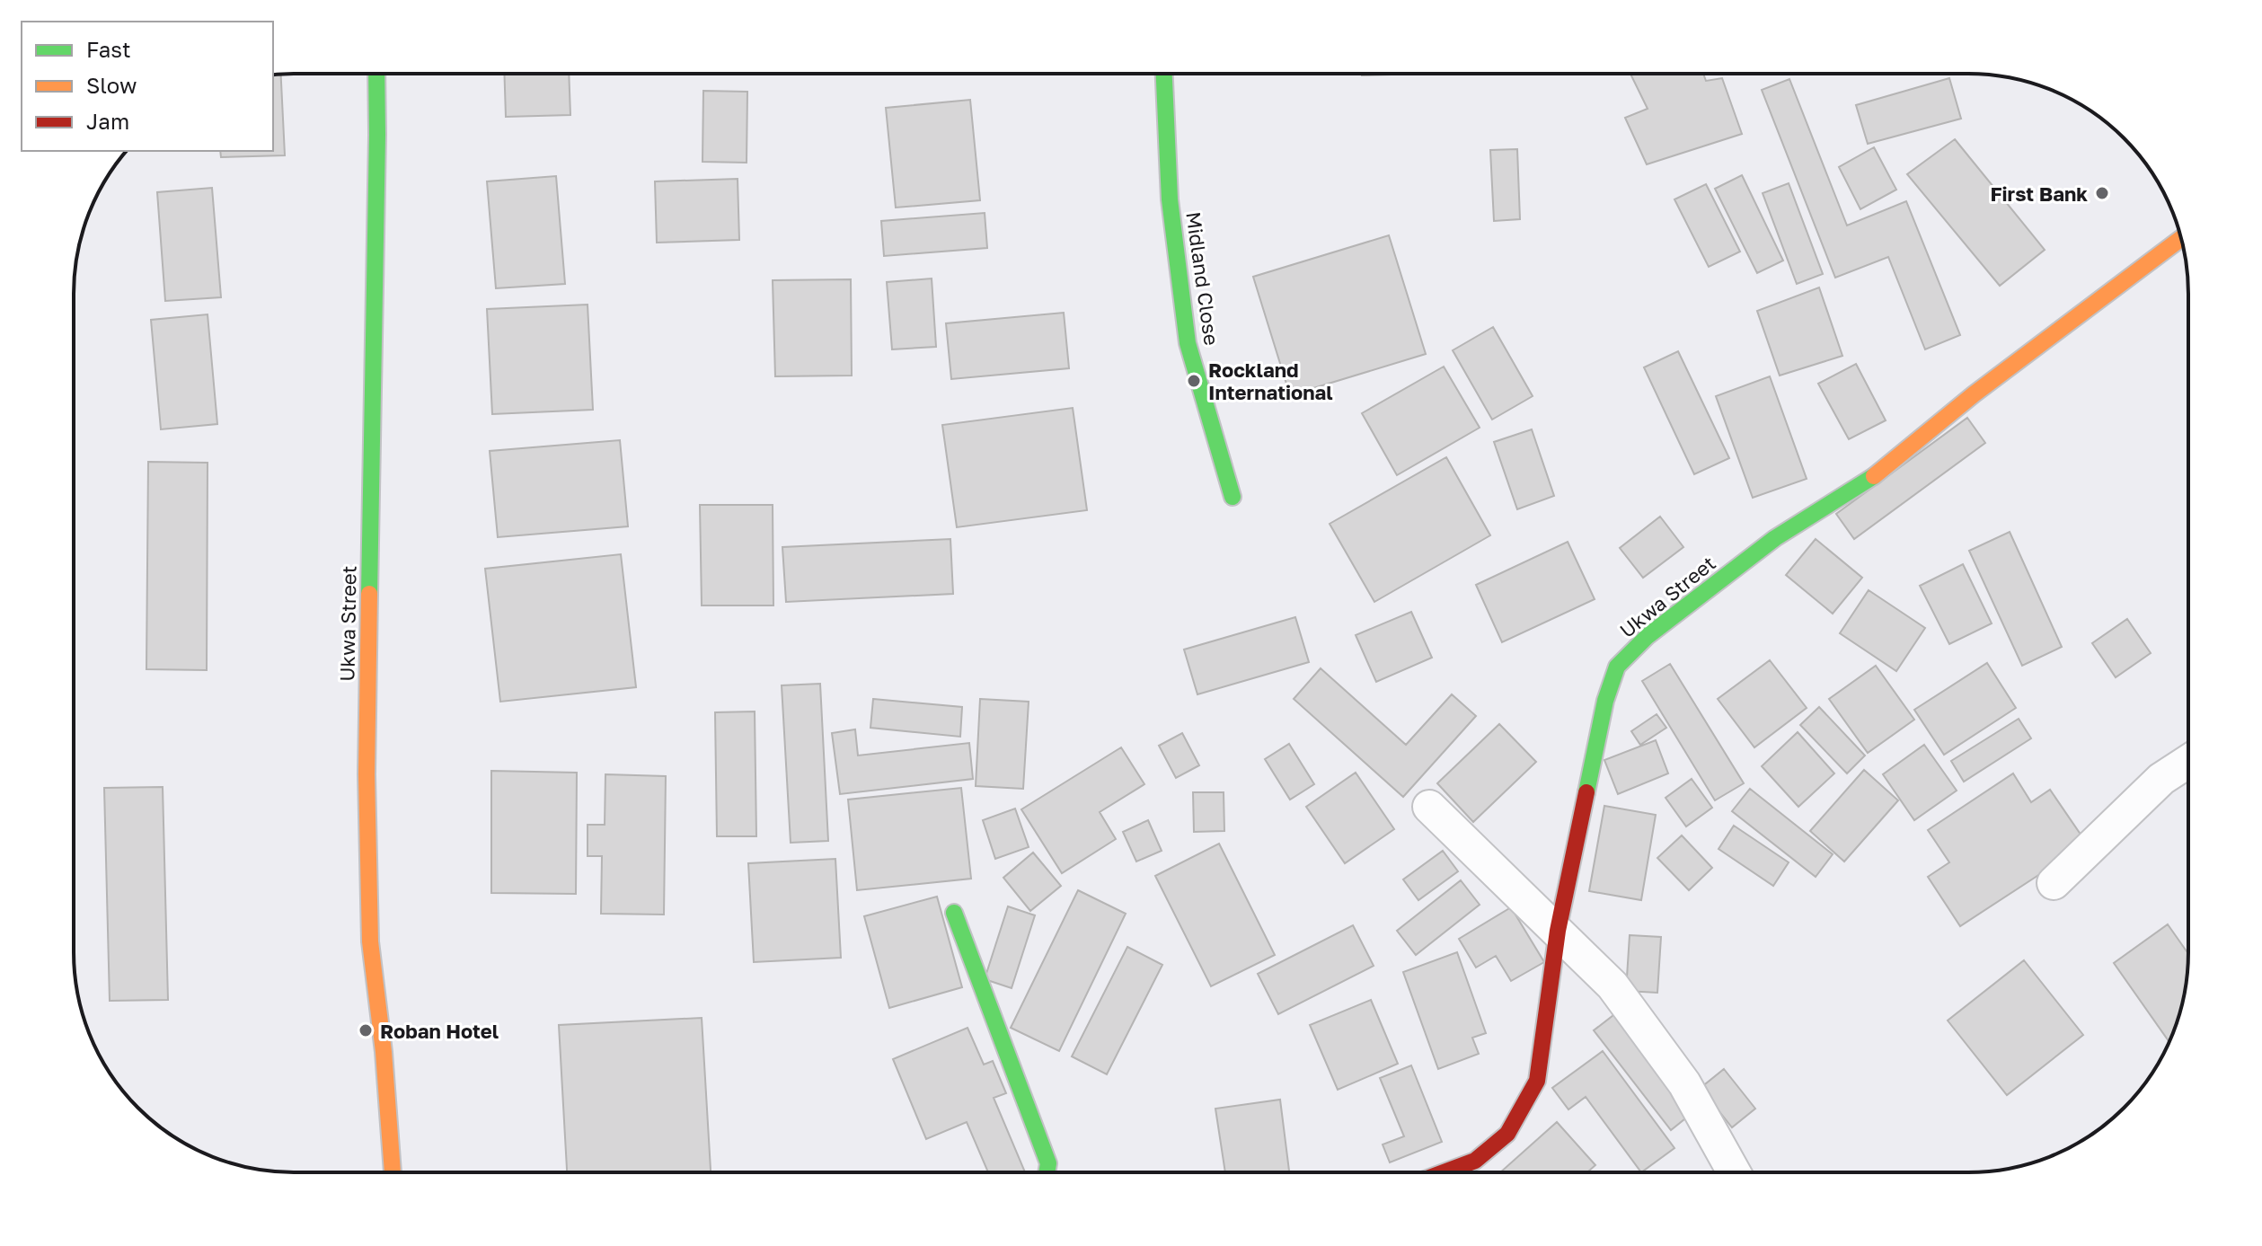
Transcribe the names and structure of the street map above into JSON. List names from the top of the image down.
{
  "streets": {
    "street": ["Midland Close", "Ukwa Street"]
  },
  "places": ["First Bank", "Rockland International", "Roban Hotel"],
  "legend": ["Fast", "Slow", "Jam"]
}
